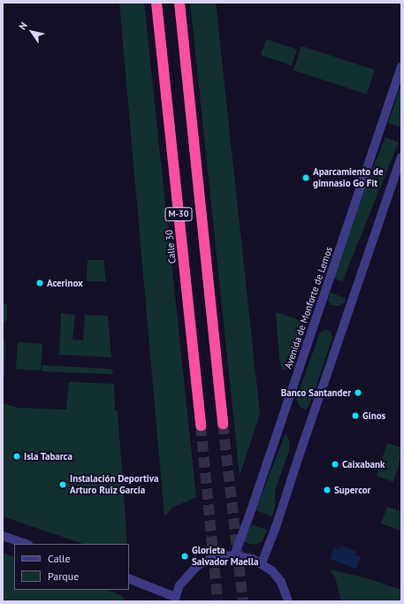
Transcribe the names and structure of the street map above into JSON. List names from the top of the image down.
{
  "streets": {
    "highway": ["M-30", "Calle 30"],
    "street": ["Avenida de Monforte de Lemos"]
  },
  "places": [
    "Aparcamiento de gimnasio Go Fit",
    "Acerinox",
    "Banco Santander",
    "Ginos",
    "Isla Tabarca",
    "Caixabank",
    "Instalación Deportiva Arturo Ruiz García",
    "Supercor",
    "Glorieta Salvador Maella"
  ],
  "legend": ["Calle", "Parque"],
  "north": "top left"
}
